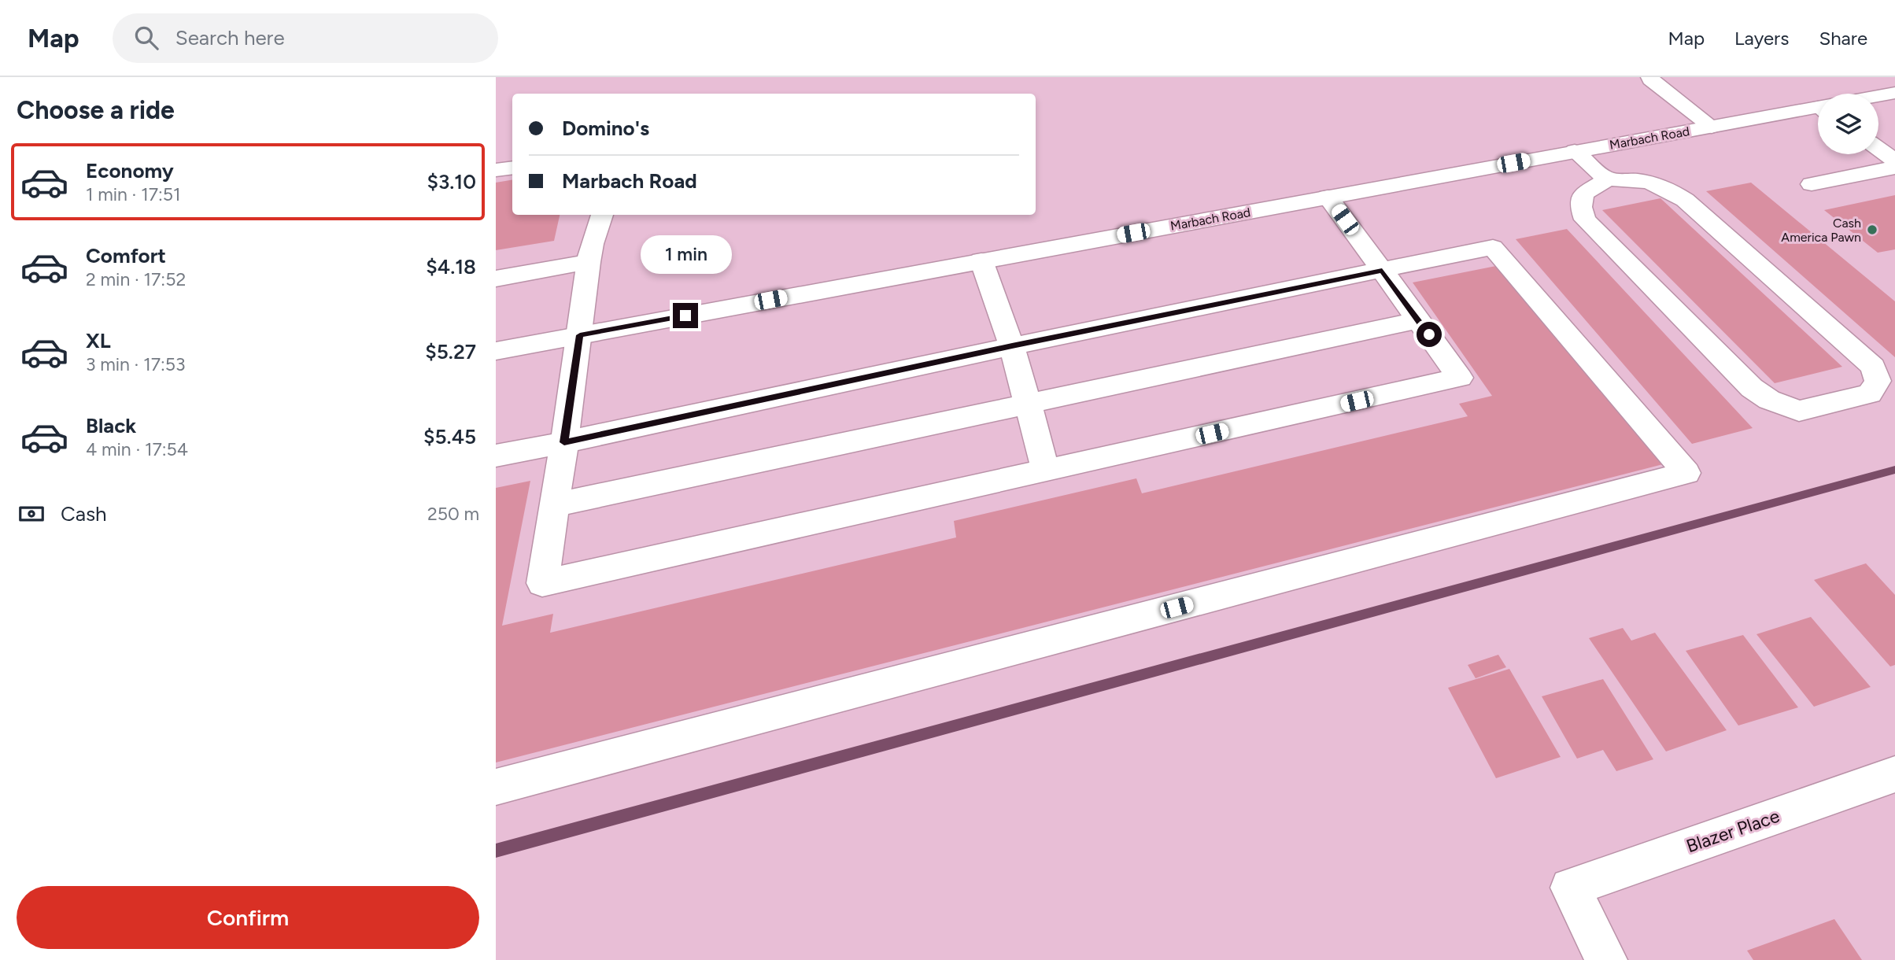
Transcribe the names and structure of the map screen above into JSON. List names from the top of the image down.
{
  "streets": {
    "main road": ["Marbach Road", "Blazer Place"]
  },
  "places": ["Cash America Pawn"],
  "page": {
    "header": "Map",
    "search": "Search here",
    "nav": ["Map", "Layers", "Share"],
    "heading": "Choose a ride",
    "banner": ["Domino's", "Marbach Road"],
    "list": [
      {
        "name": "Economy",
        "note": "1 min · 17:51",
        "value": "$3.10"
      },
      {
        "name": "Comfort",
        "note": "2 min · 17:52",
        "value": "$4.18"
      },
      {
        "name": "XL",
        "note": "3 min · 17:53",
        "value": "$5.27"
      },
      {
        "name": "Black",
        "note": "4 min · 17:54",
        "value": "$5.45"
      }
    ],
    "bubble": "1 min",
    "pay": ["Cash", "250 m"],
    "buttons": "Confirm"
  }
}
